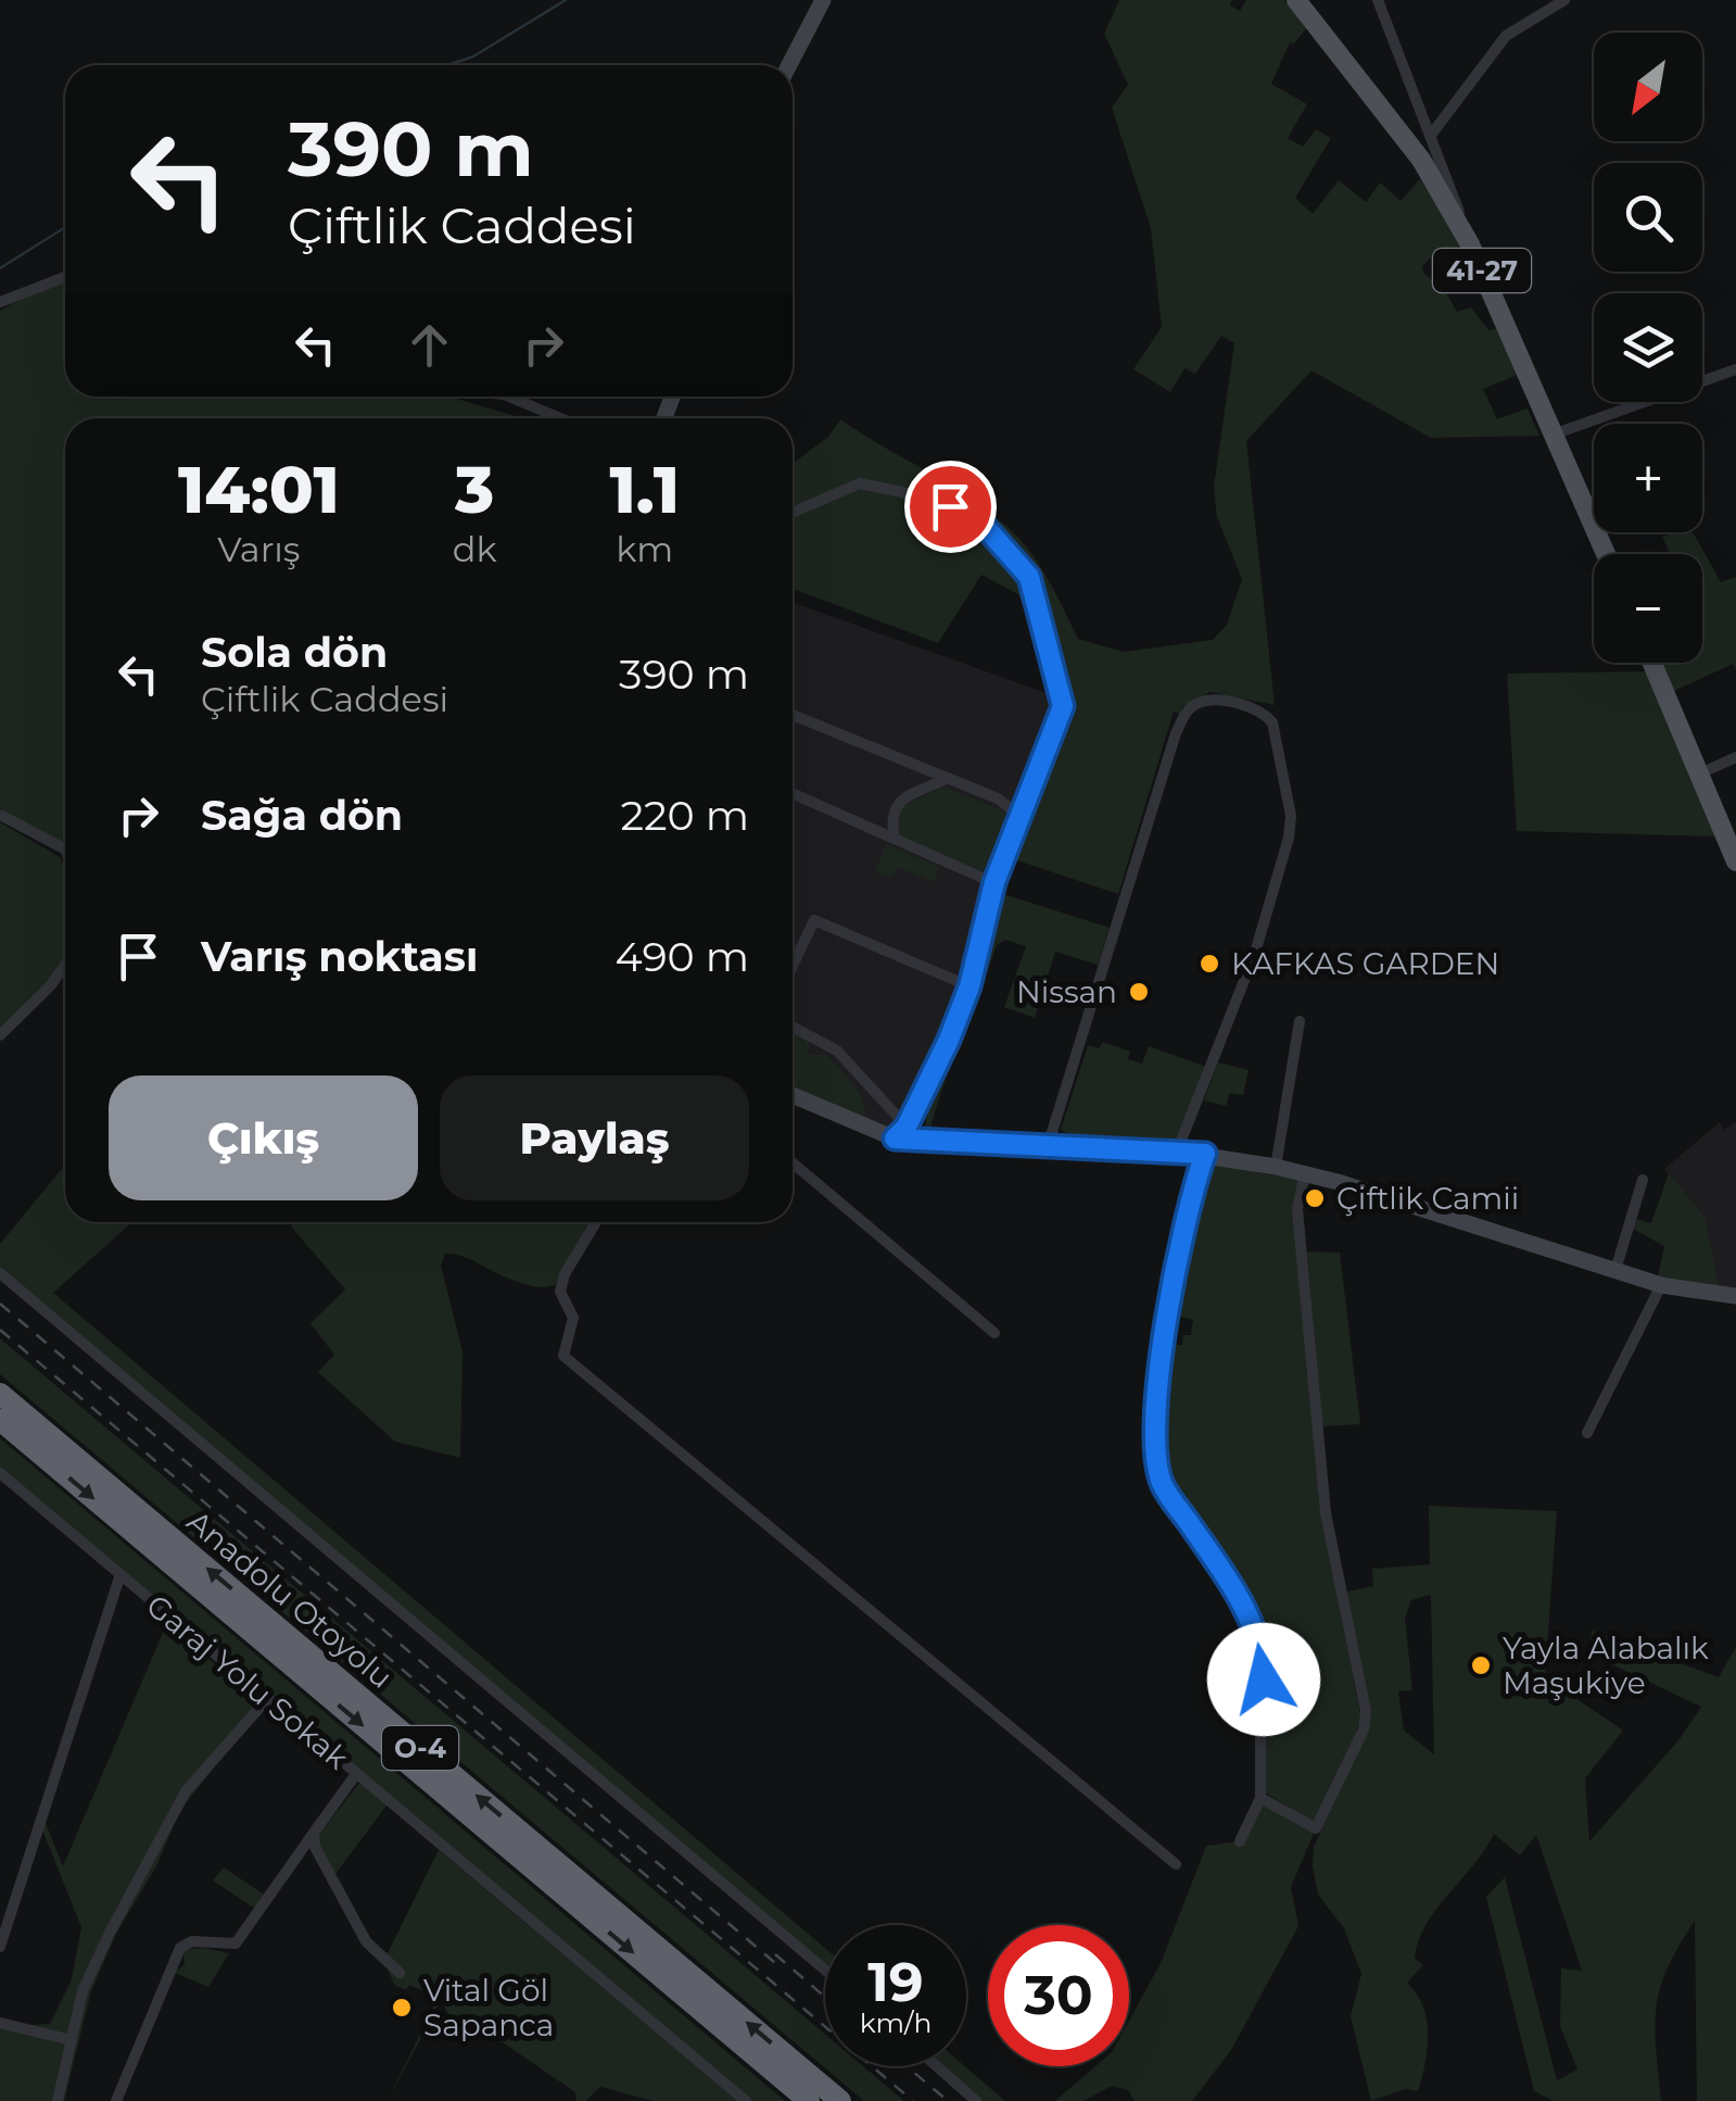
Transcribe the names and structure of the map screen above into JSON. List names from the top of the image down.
{
  "streets": {
    "highway": ["Anadolu Otoyolu", "O-4"],
    "main road": ["41-27"],
    "street": ["Garaj Yolu Sokak"]
  },
  "places": [
    "KAFKAS GARDEN",
    "Nissan",
    "Çiftlik Camii",
    "Yayla Alabalık Maşukiye",
    "Vital Göl Sapanca"
  ],
  "north": "bottom left",
  "page": {
    "map_buttons": ["+", "−"],
    "turn": ["390 m", "Çiftlik Caddesi"],
    "eta": [
      "14:01",
      "Varış",
      "3",
      "dk",
      "1.1",
      "km"
    ],
    "list": [
      {
        "name": "Sola dön",
        "note": "Çiftlik Caddesi",
        "value": "390 m"
      },
      {
        "name": "Sağa dön",
        "value": "220 m"
      },
      {
        "name": "Varış noktası",
        "value": "490 m"
      }
    ],
    "buttons": ["Çıkış", "Paylaş"],
    "speed": "19 km/h",
    "limit": "30"
  }
}
